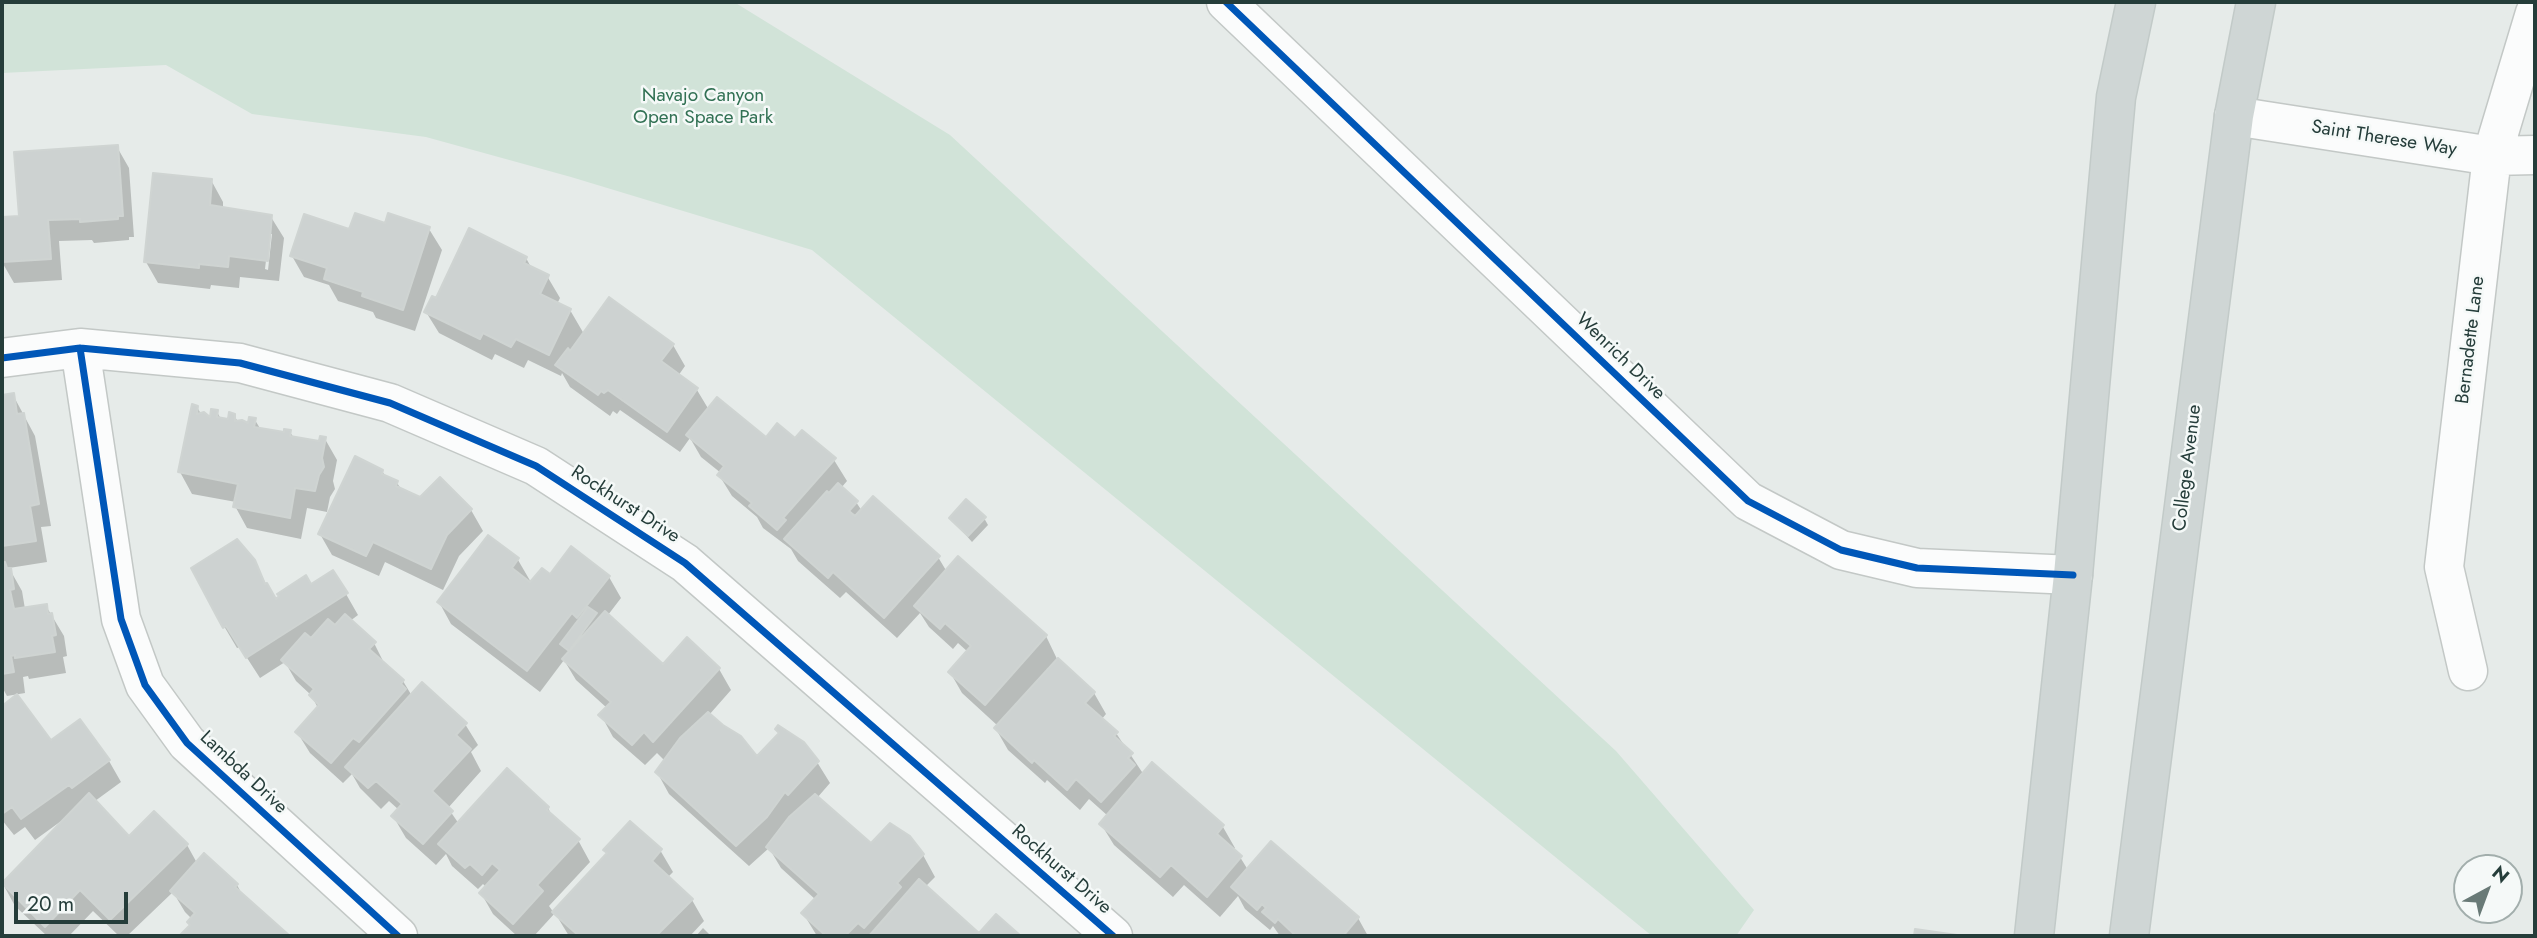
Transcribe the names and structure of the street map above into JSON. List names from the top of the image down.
{
  "streets": {
    "main road": ["College Avenue"],
    "street": [
      "Saint Therese Way",
      "Bernadette Lane",
      "Wenrich Drive",
      "Rockhurst Drive",
      "Lambda Drive"
    ]
  },
  "crossings": [
    ["Saint Therese Way", "Bernadette Lane"],
    ["Saint Therese Way", "College Avenue"],
    ["Rockhurst Drive", "Lambda Drive"]
  ],
  "parks": ["Navajo Canyon Open Space Park"],
  "scale_bar": "20 m",
  "north": "top right"
}
